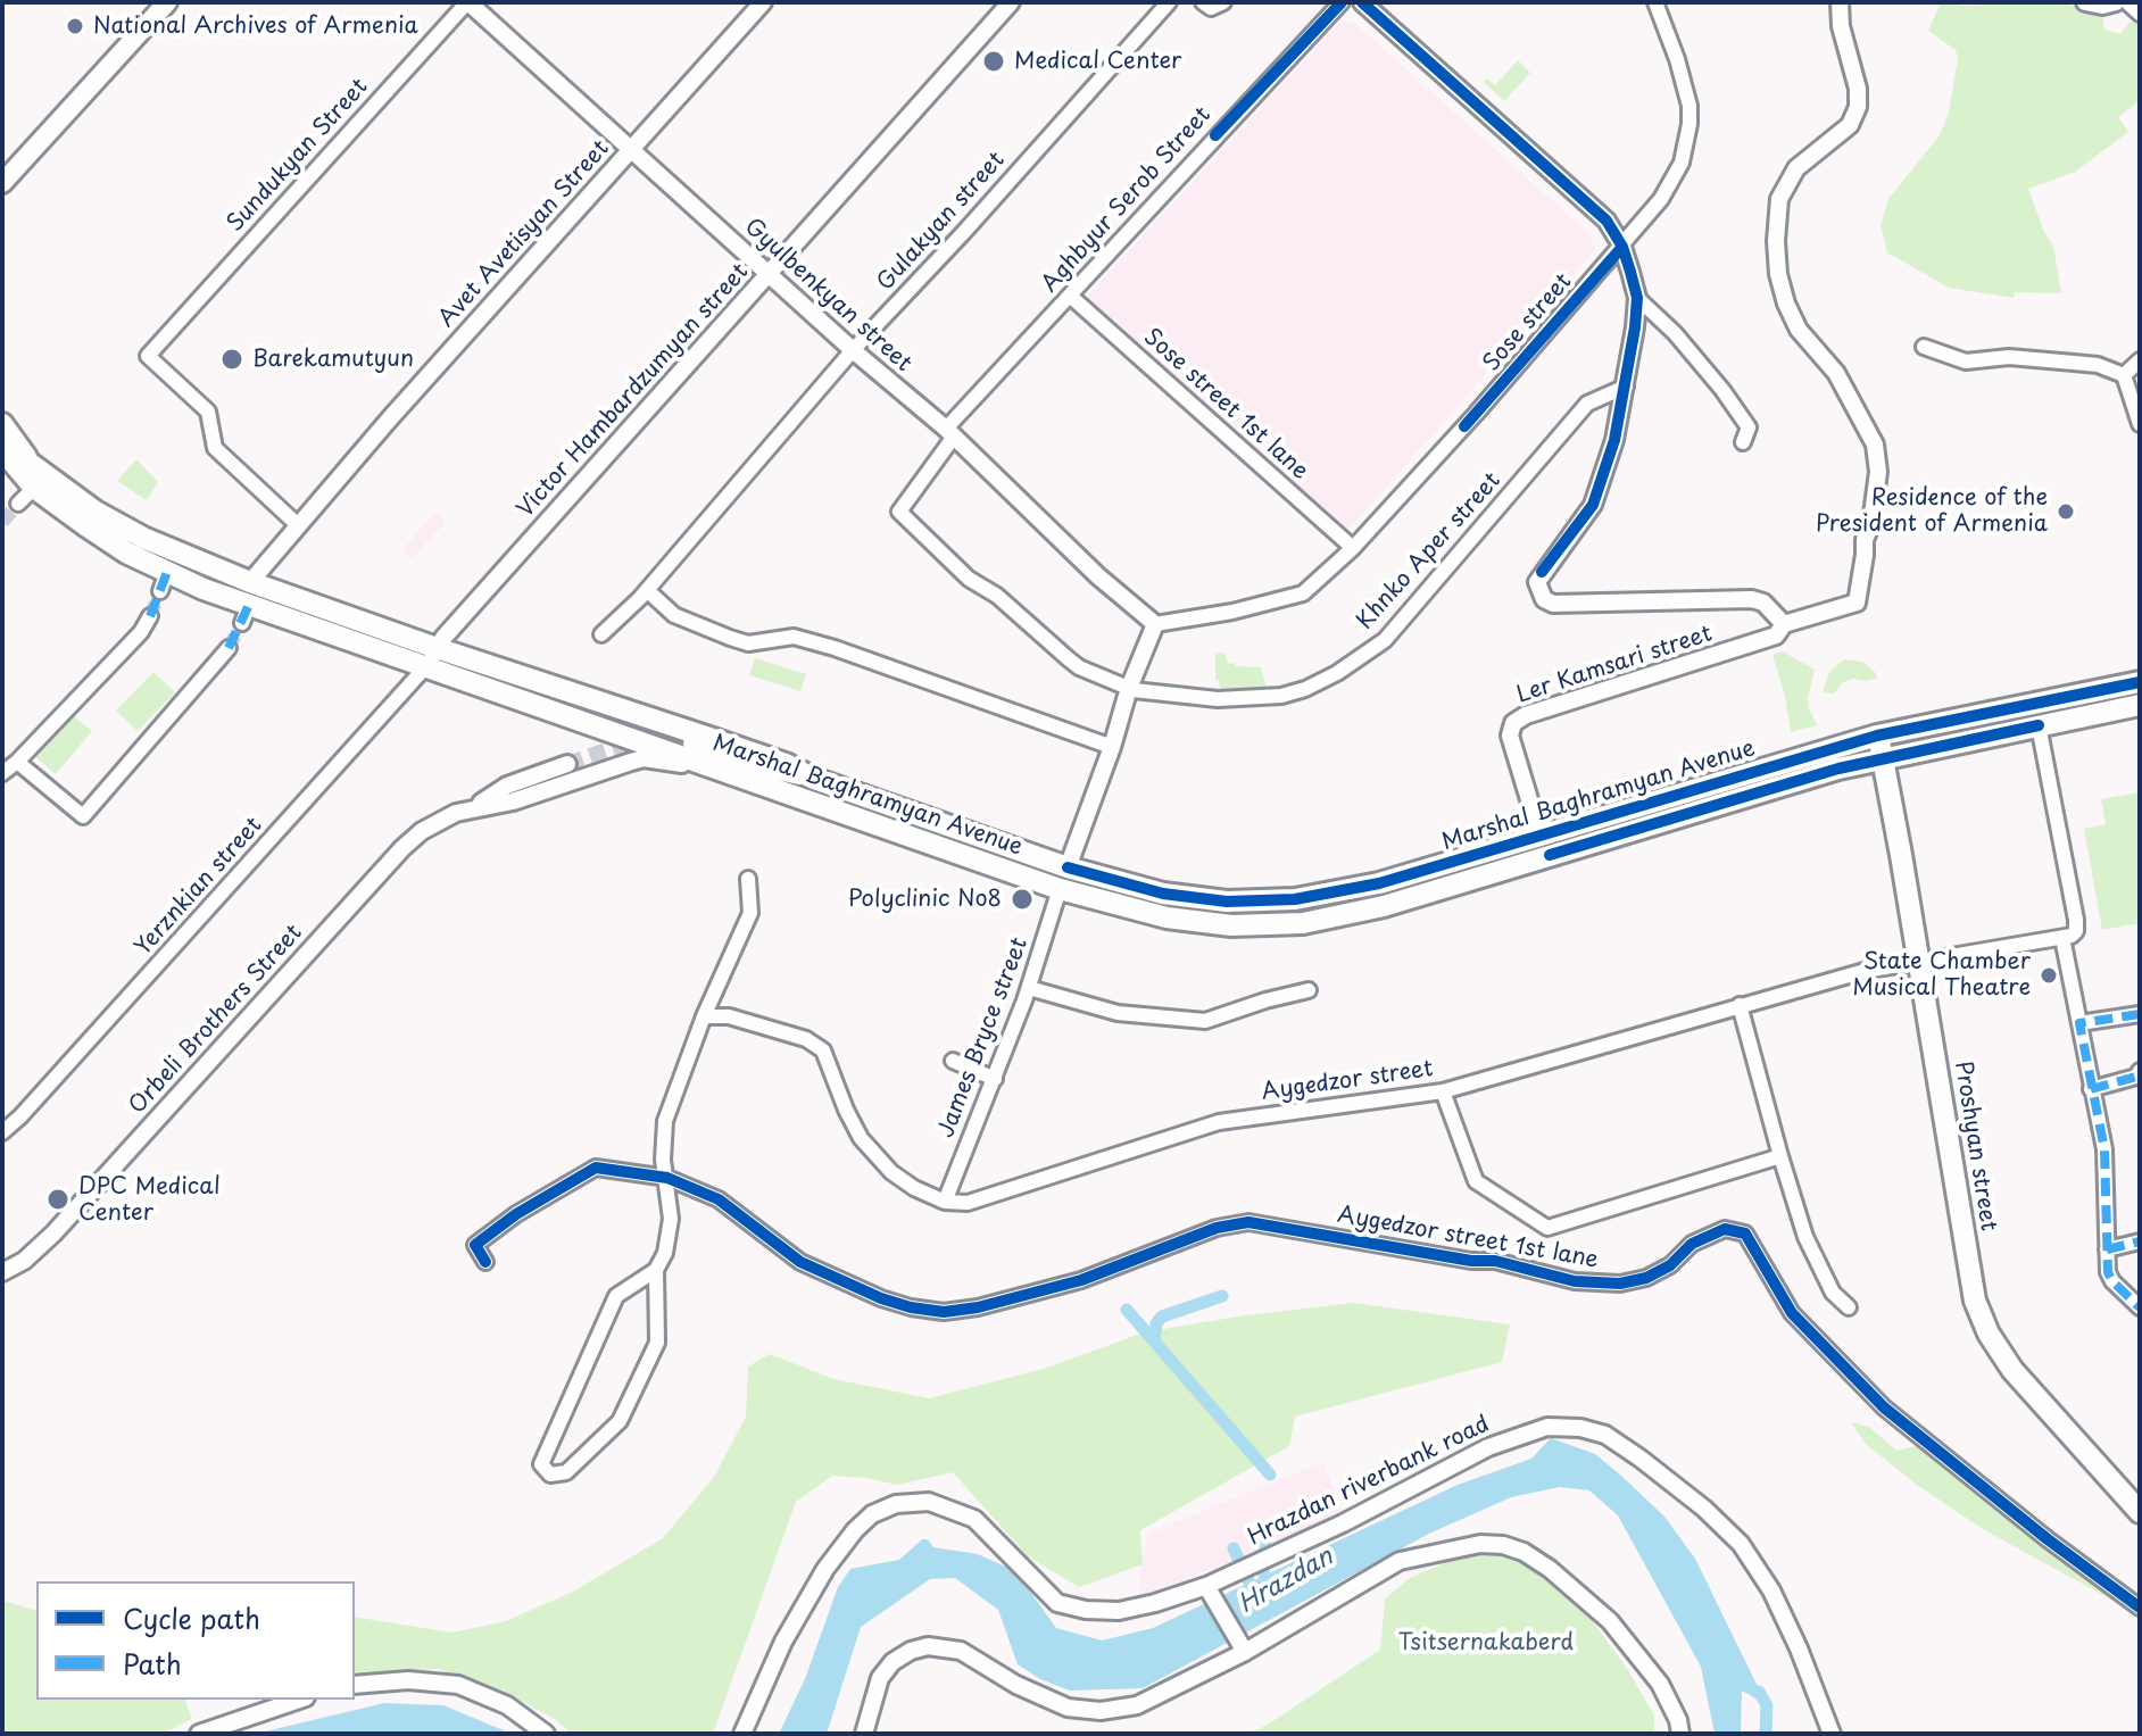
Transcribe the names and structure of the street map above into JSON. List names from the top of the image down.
{
  "streets": {
    "main road": ["Marshal Baghramyan Avenue", "Proshyan street"],
    "street": [
      "Aghbyur Serob Street",
      "Gulakyan street",
      "Avet Avetisyan Street",
      "Gyulbenkyan street",
      "Sose street",
      "Victor Hambardzumyan street",
      "Sose street 1st lane",
      "Khnko Aper street",
      "Ler Kamsari street",
      "Yerznkian street",
      "Orbeli Brothers Street",
      "James Bryce street",
      "Aygedzor street",
      "Aygedzor street 1st lane",
      "Hrazdan riverbank road"
    ]
  },
  "crossings": [
    ["Aghbyur Serob Street", "Gyulbenkyan street"],
    ["Aghbyur Serob Street", "Sose street 1st lane"],
    ["Aghbyur Serob Street", "Khnko Aper street"],
    ["Gulakyan street", "Gyulbenkyan street"],
    ["Avet Avetisyan Street", "Gyulbenkyan street"],
    ["Avet Avetisyan Street", "Marshal Baghramyan Avenue"],
    ["Gyulbenkyan street", "Sose street"],
    ["Gyulbenkyan street", "Victor Hambardzumyan street"],
    ["Sose street", "Sose street 1st lane"],
    ["Victor Hambardzumyan street", "Marshal Baghramyan Avenue"],
    ["Victor Hambardzumyan street", "Yerznkian street"],
    ["Ler Kamsari street", "Marshal Baghramyan Avenue"],
    ["Marshal Baghramyan Avenue", "Yerznkian street"],
    ["Marshal Baghramyan Avenue", "Orbeli Brothers Street"],
    ["Marshal Baghramyan Avenue", "James Bryce street"],
    ["Marshal Baghramyan Avenue", "Proshyan street"],
    ["James Bryce street", "Aygedzor street"],
    ["Aygedzor street", "Proshyan street"],
    ["Aygedzor street", "Aygedzor street 1st lane"]
  ],
  "water": ["Hrazdan"],
  "parks": ["Tsitsernakaberd"],
  "places": [
    "National Archives of Armenia",
    "Medical Center",
    "Barekamutyun",
    "Residence of the President of Armenia",
    "Polyclinic No8",
    "State Chamber Musical Theatre",
    "DPC Medical Center"
  ],
  "legend": ["Cycle path", "Path"]
}
